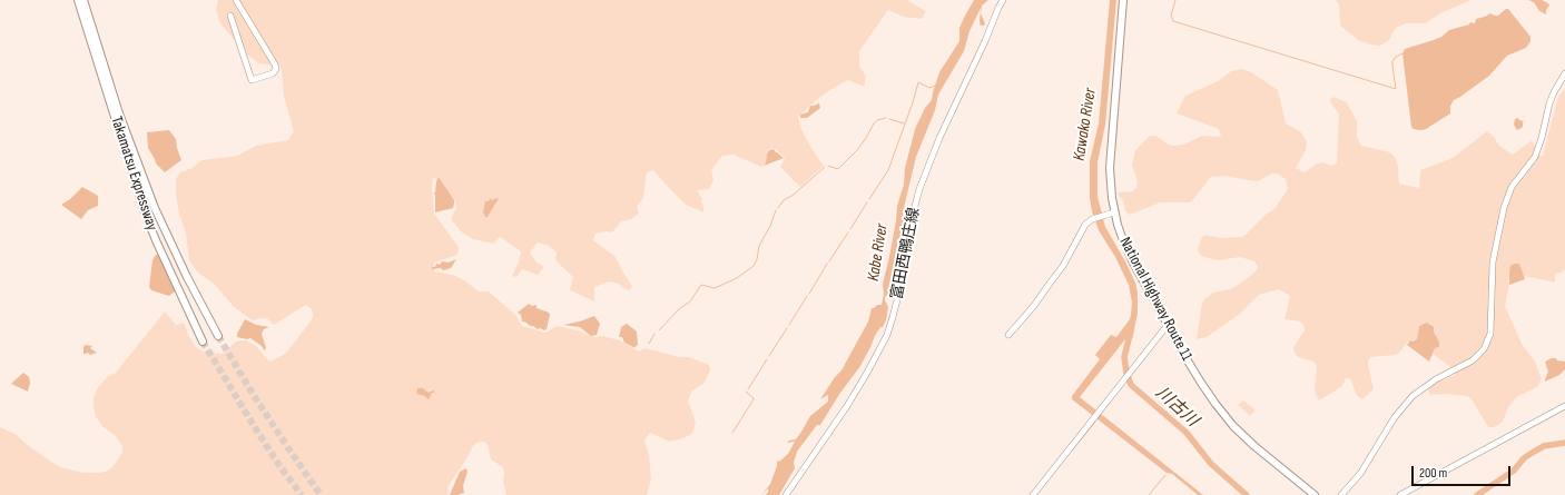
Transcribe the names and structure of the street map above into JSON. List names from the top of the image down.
{
  "streets": {
    "highway": ["Takamatsu Expressway", "National Highway Route 11"],
    "street": ["富田西鴨庄線"]
  },
  "water": ["Kawako River", "Kabe River", "川古川"],
  "scale_bar": "200 m"
}
